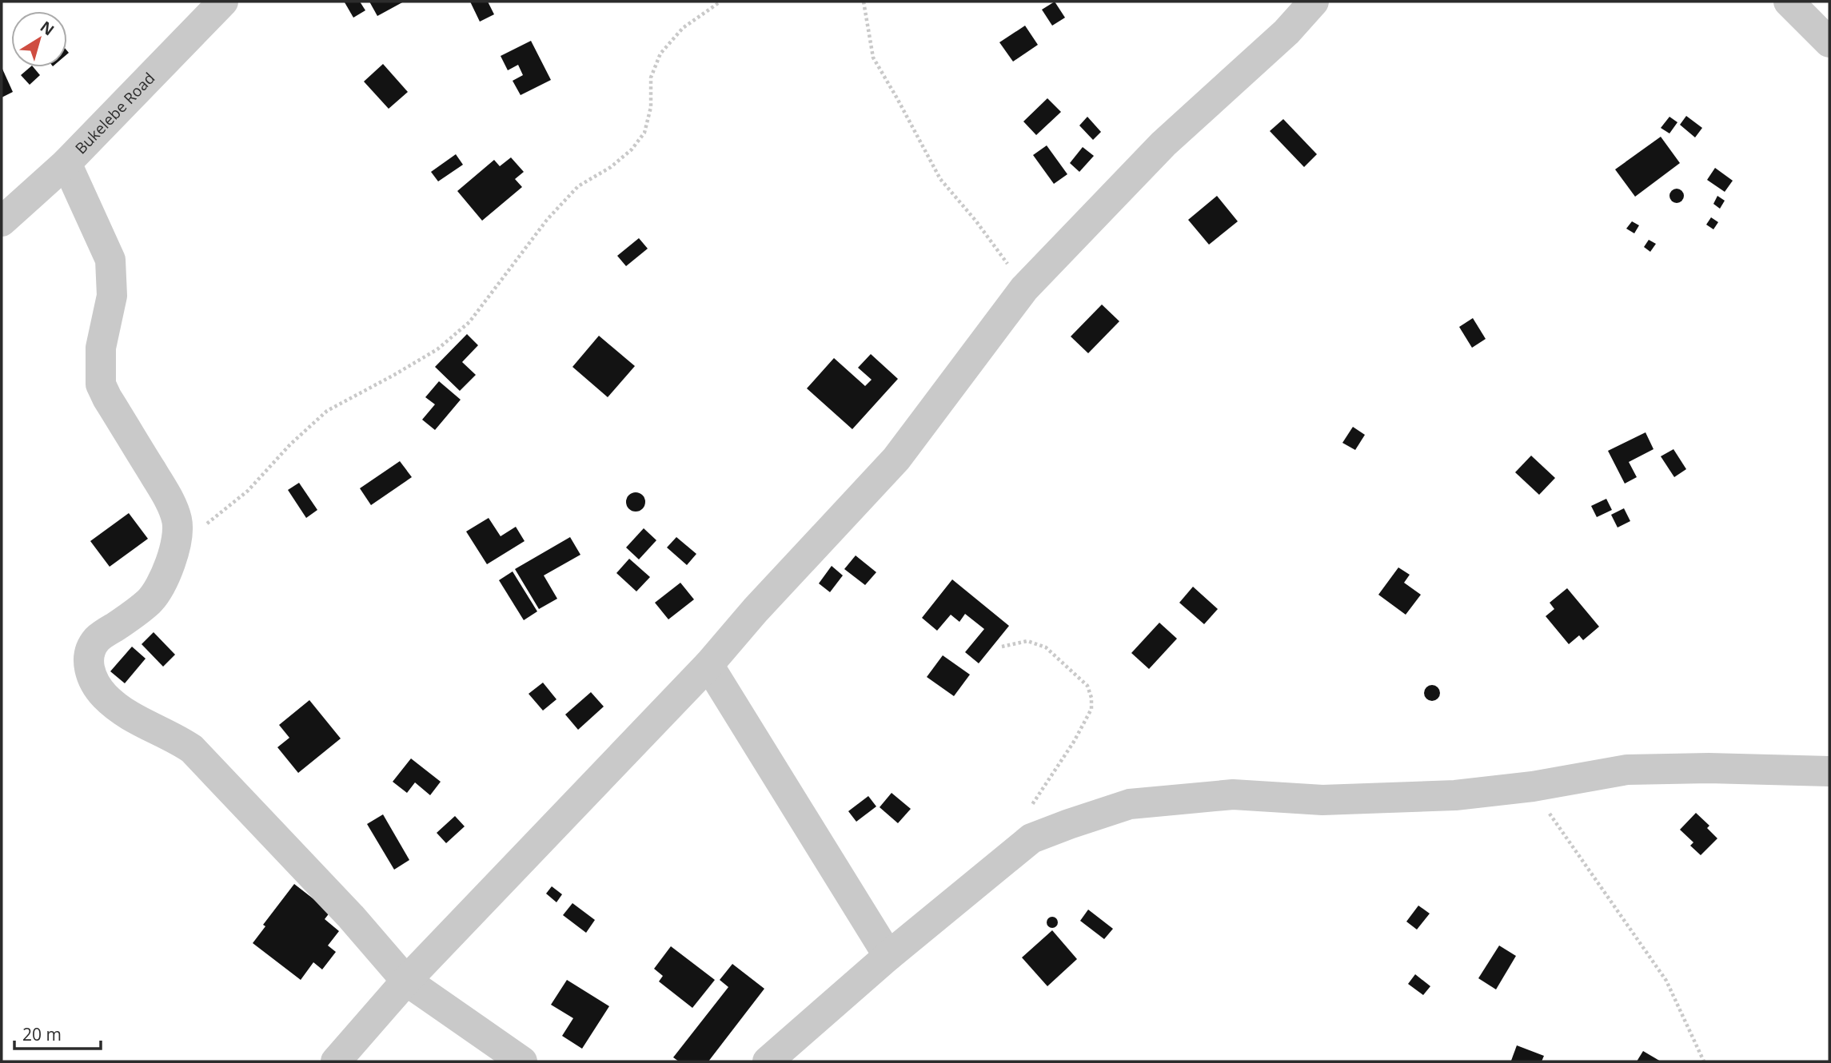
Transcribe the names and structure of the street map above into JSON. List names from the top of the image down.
{
  "streets": {
    "street": ["Bukelebe Road"]
  },
  "scale_bar": "20 m",
  "north": "top right"
}
